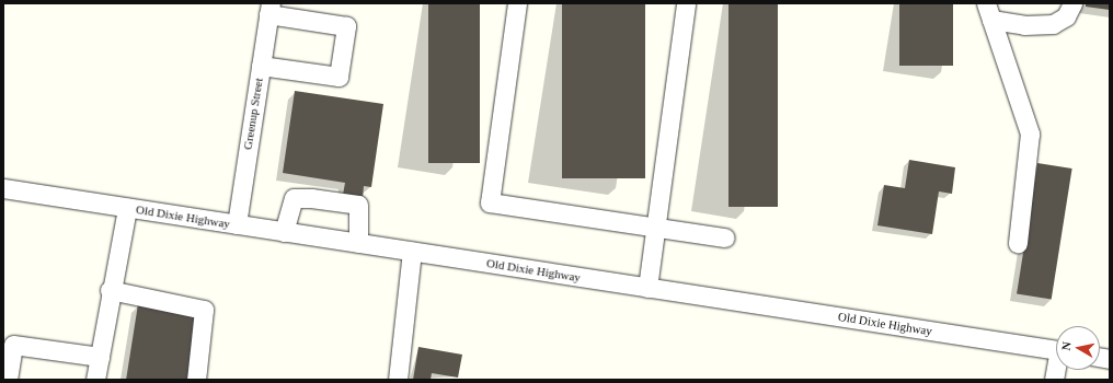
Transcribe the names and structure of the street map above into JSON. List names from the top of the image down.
{
  "streets": {
    "street": ["Greenup Street", "Old Dixie Highway"]
  },
  "crossings": [
    ["Greenup Street", "Old Dixie Highway"]
  ],
  "north": "left"
}
